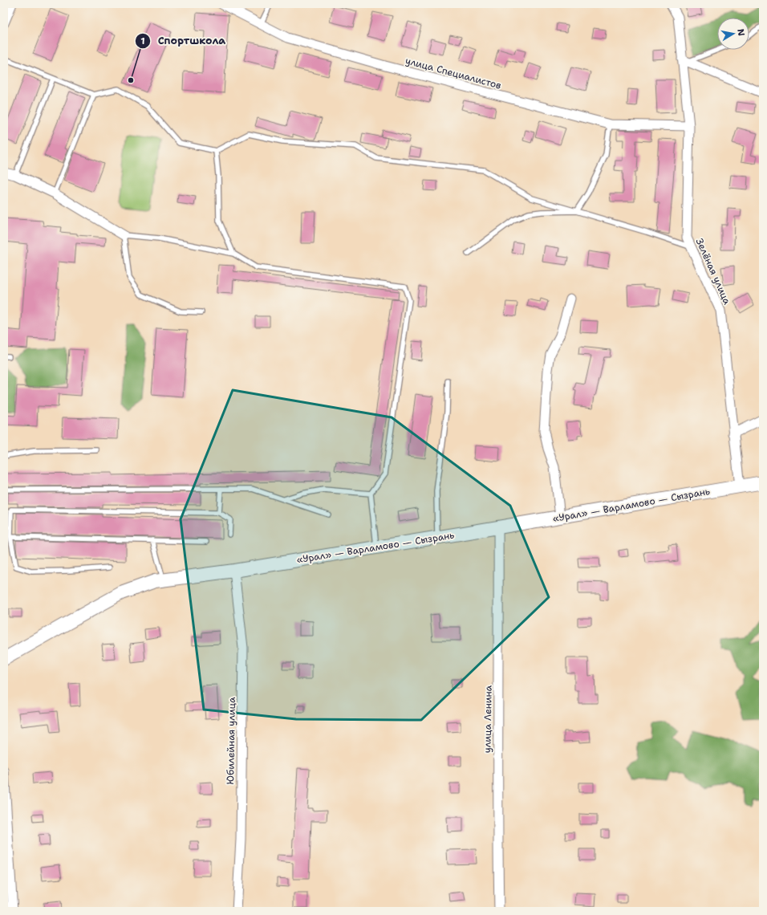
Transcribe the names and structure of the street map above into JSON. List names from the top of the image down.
{
  "streets": {
    "main road": ["«Урал» — Варламово — Сызрань"],
    "street": [
      "улица Специалистов",
      "Зелёная улица",
      "улица Ленина",
      "Юбилейная улица"
    ]
  },
  "crossings": [
    ["улица Специалистов", "Зелёная улица"],
    ["Зелёная улица", "«Урал» — Варламово — Сызрань"],
    ["«Урал» — Варламово — Сызрань", "улица Ленина"],
    ["«Урал» — Варламово — Сызрань", "Юбилейная улица"]
  ],
  "places": ["Спортшкола"],
  "north": "right"
}
